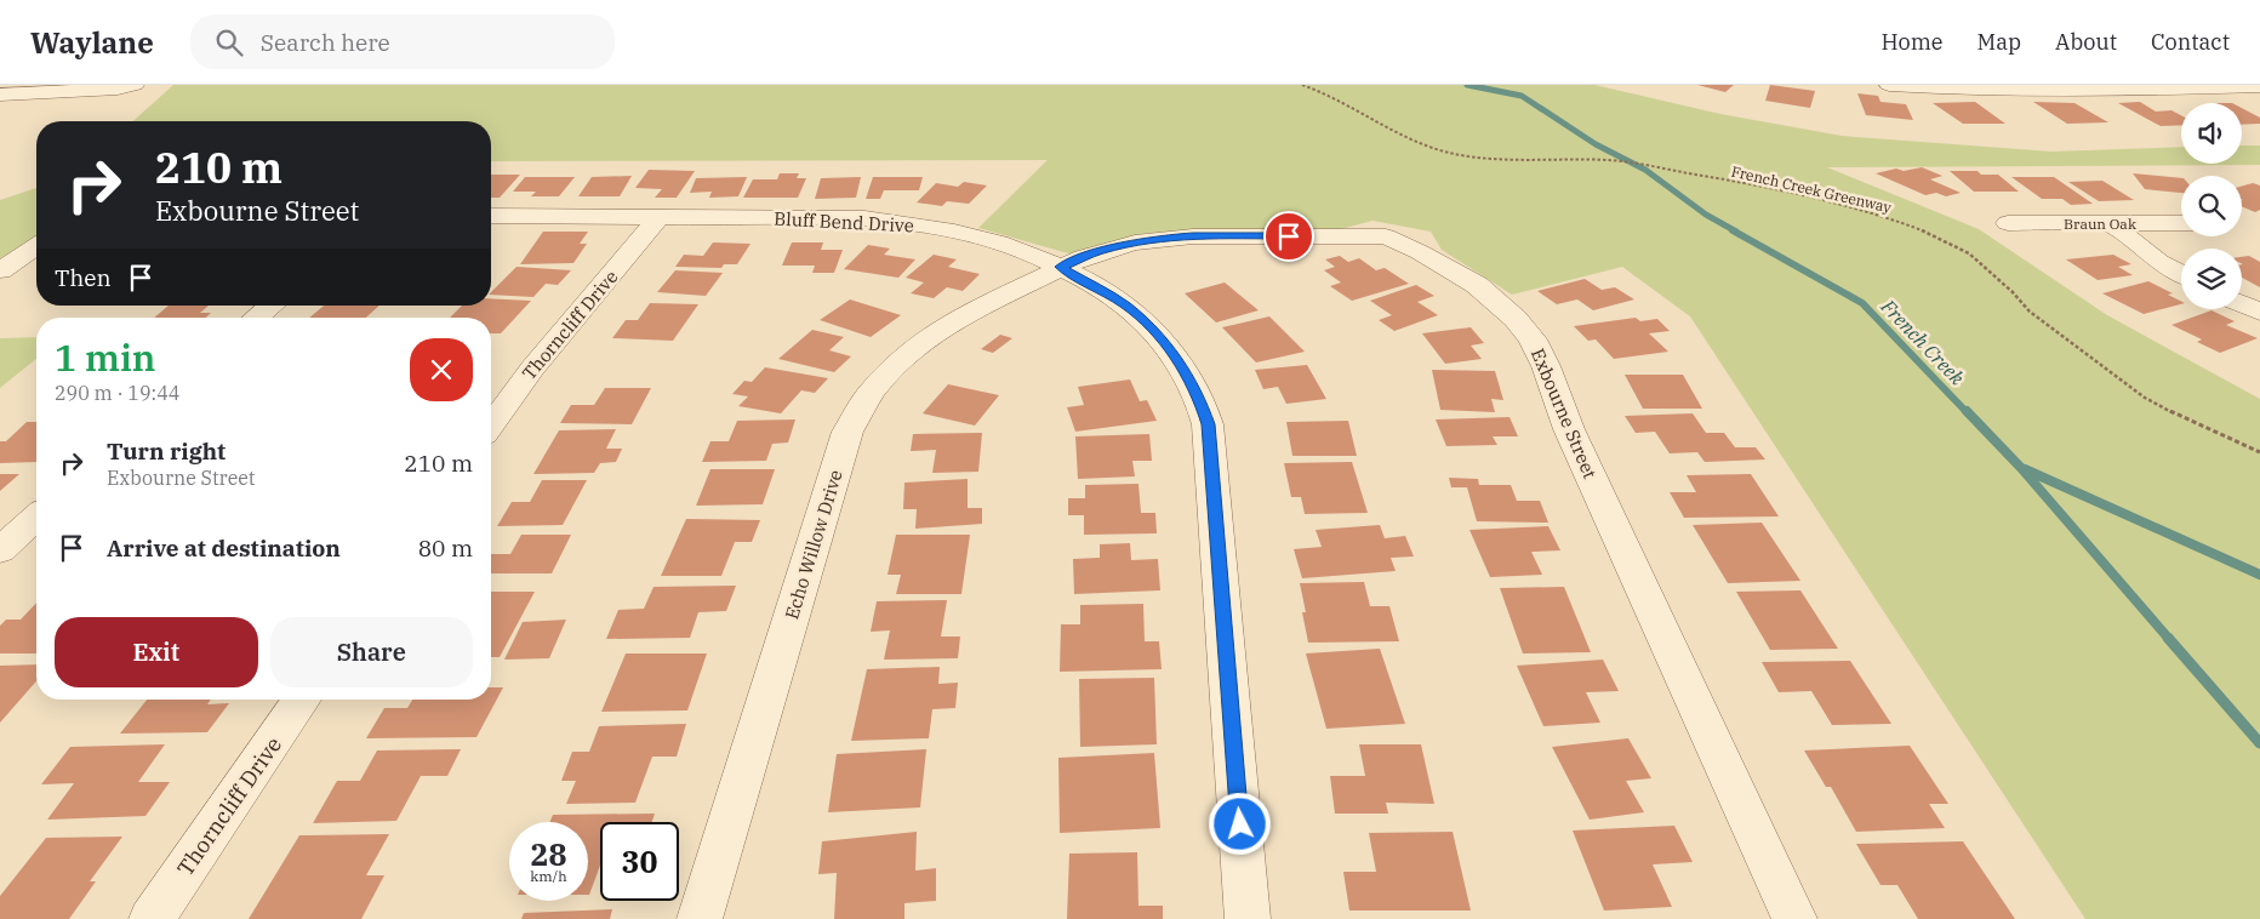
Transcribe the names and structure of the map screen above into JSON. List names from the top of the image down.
{
  "streets": {
    "street": [
      "Bluff Bend Drive",
      "Braun Oak",
      "Thorncliff Drive",
      "Exbourne Street",
      "Echo Willow Drive"
    ],
    "path": ["French Creek Greenway"]
  },
  "crossings": [
    ["Bluff Bend Drive", "Thorncliff Drive"],
    ["Bluff Bend Drive", "Exbourne Street"],
    ["Bluff Bend Drive", "Echo Willow Drive"],
    ["Exbourne Street", "Echo Willow Drive"]
  ],
  "water": ["French Creek"],
  "page": {
    "header": "Waylane",
    "search": "Search here",
    "nav": [
      "Home",
      "Map",
      "About",
      "Contact"
    ],
    "turn": ["210 m", "Exbourne Street"],
    "then": "Then",
    "heading": ["1 min", "290 m · 19:44"],
    "list": [
      {
        "name": "Turn right",
        "note": "Exbourne Street",
        "value": "210 m"
      },
      {
        "name": "Arrive at destination",
        "value": "80 m"
      }
    ],
    "buttons": ["Exit", "Share"],
    "speed": "28 km/h",
    "limit": "30"
  }
}
